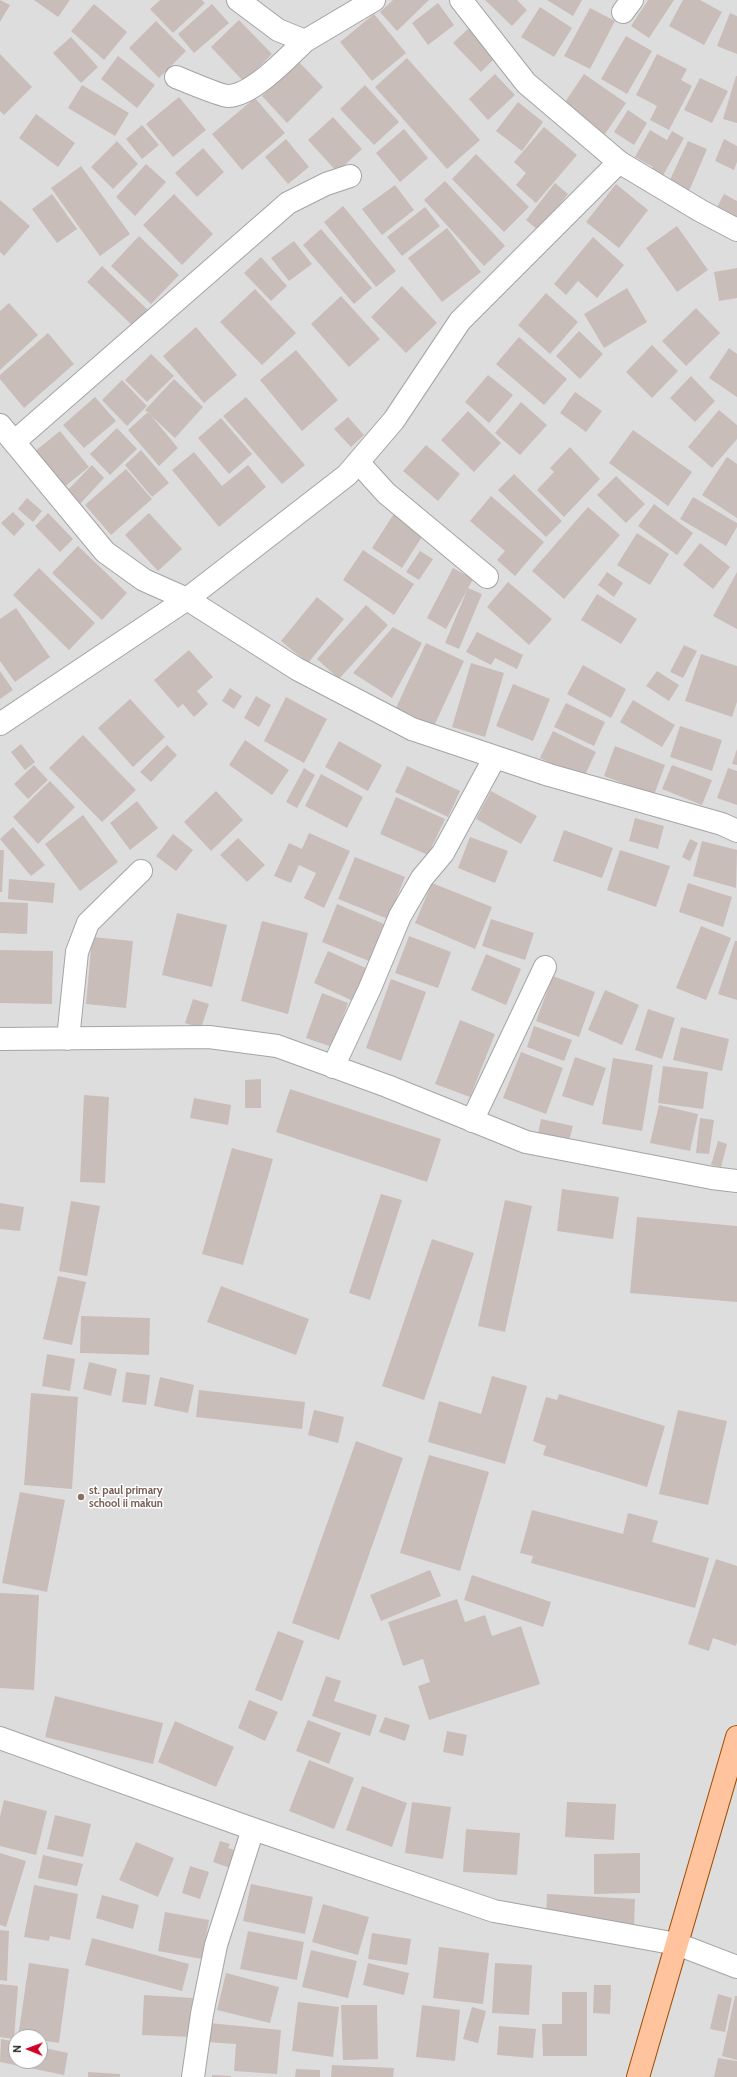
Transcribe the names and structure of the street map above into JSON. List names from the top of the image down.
{
  "places": ["st. paul primary school ii makun"],
  "north": "left"
}
